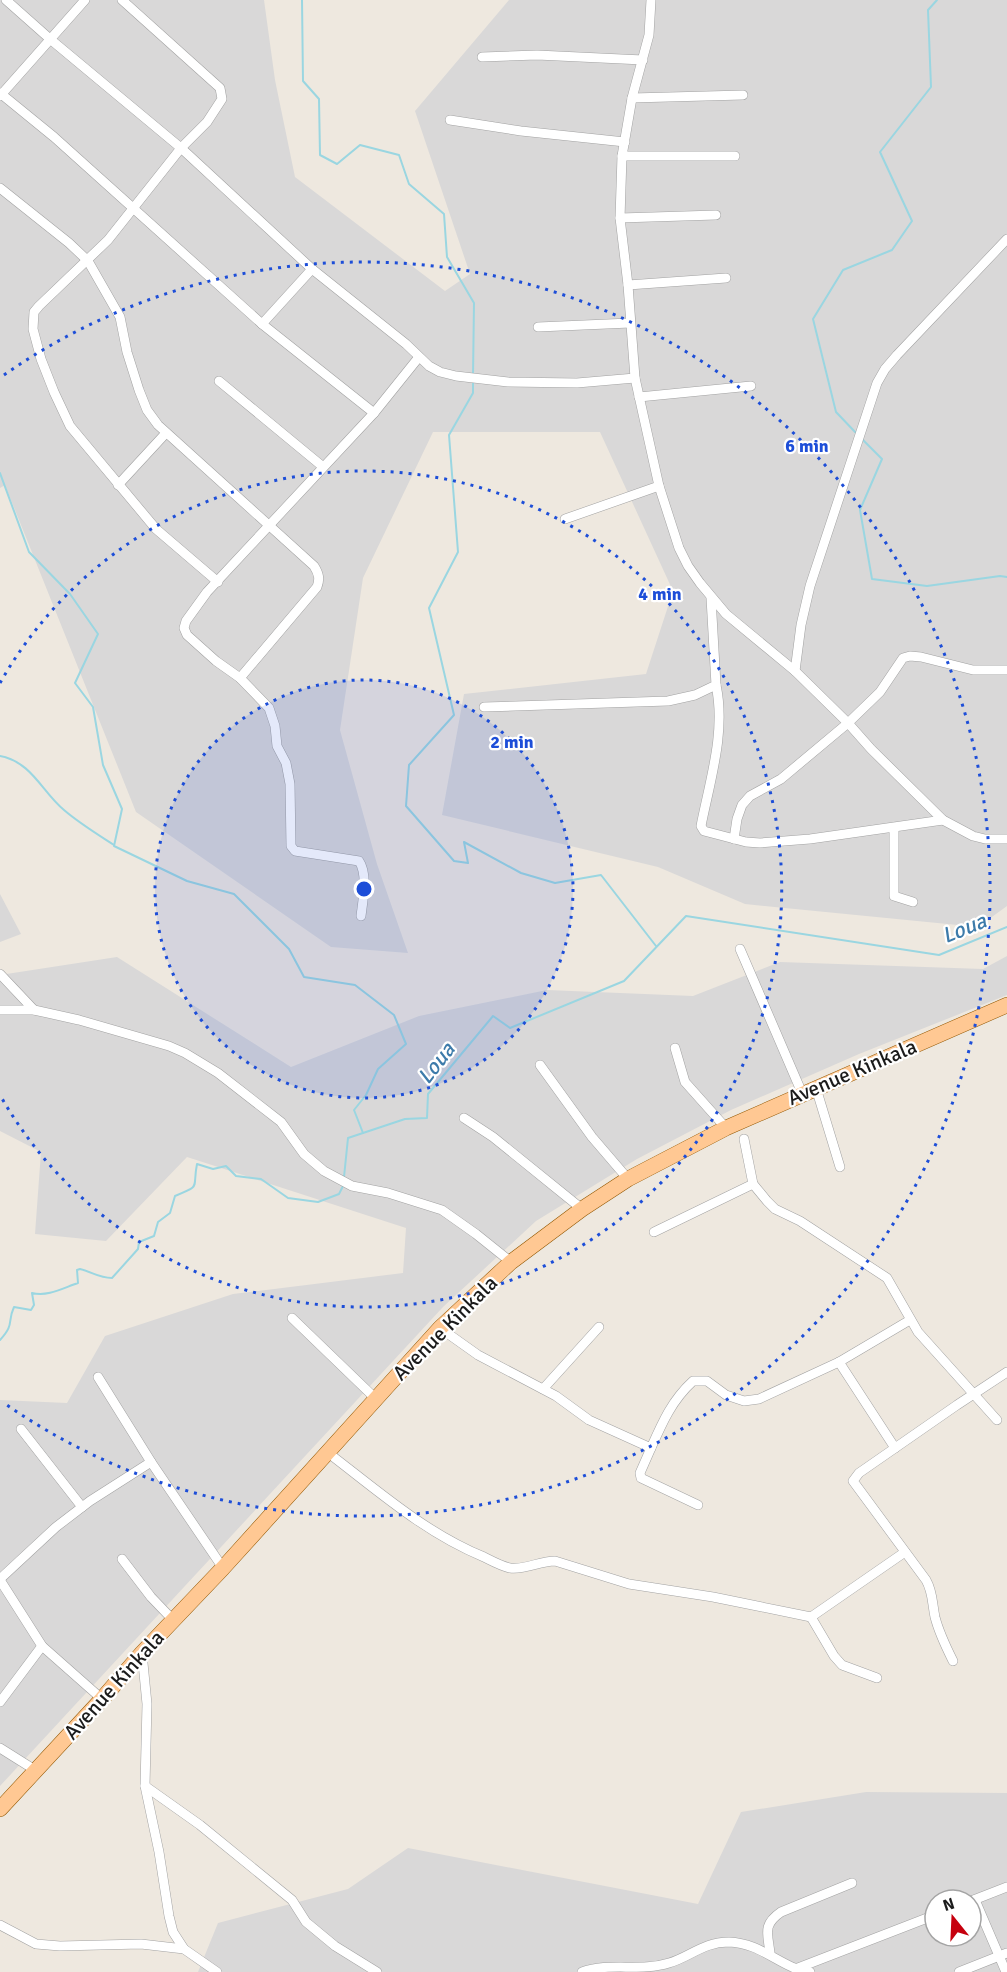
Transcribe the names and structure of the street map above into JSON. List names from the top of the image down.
{
  "streets": {
    "main road": ["Avenue Kinkala"]
  },
  "water": ["Loua"],
  "north": "top",
  "rings": ["6 min", "4 min", "2 min"]
}
